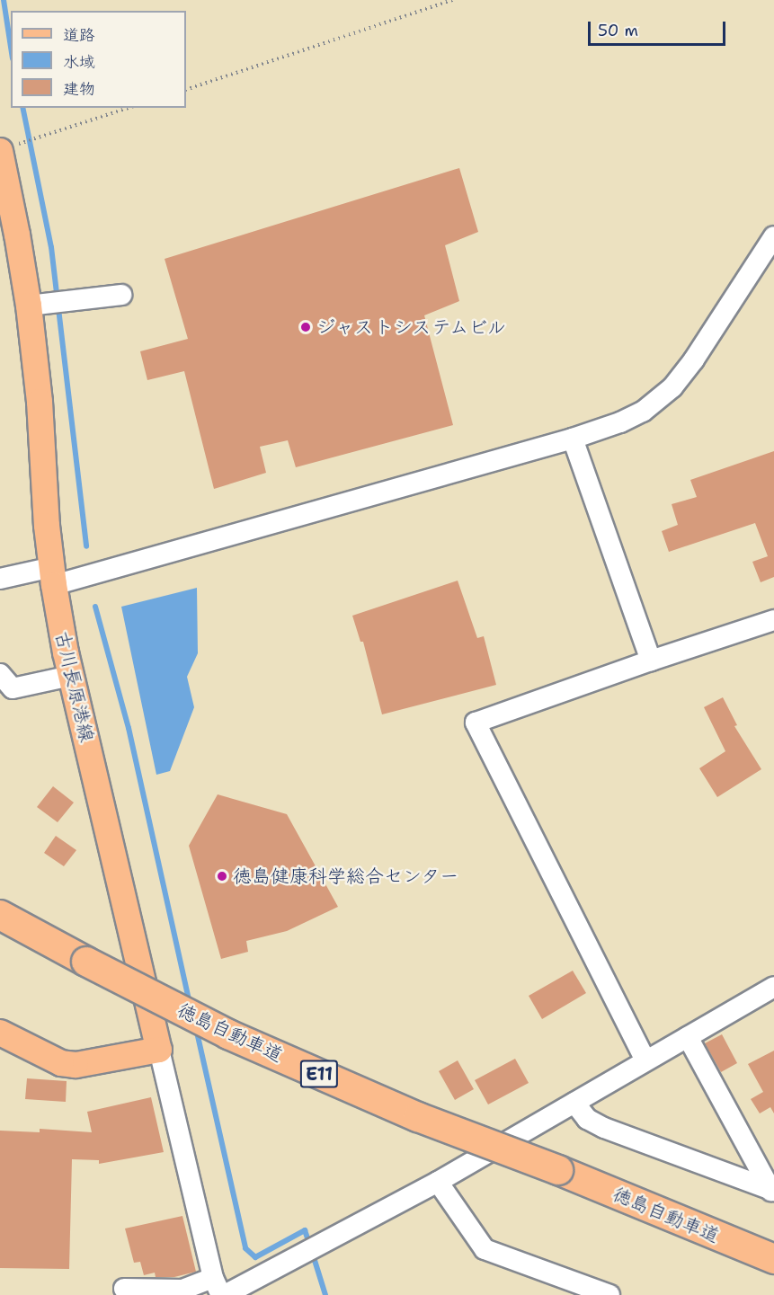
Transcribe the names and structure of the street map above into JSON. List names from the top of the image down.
{
  "streets": {
    "highway": ["徳島自動車道", "E11"],
    "main road": ["古川長原港線"]
  },
  "places": ["ジャストシステムビル", "徳島健康科学総合センター"],
  "legend": ["道路", "水域", "建物"],
  "scale_bar": "50 m"
}
